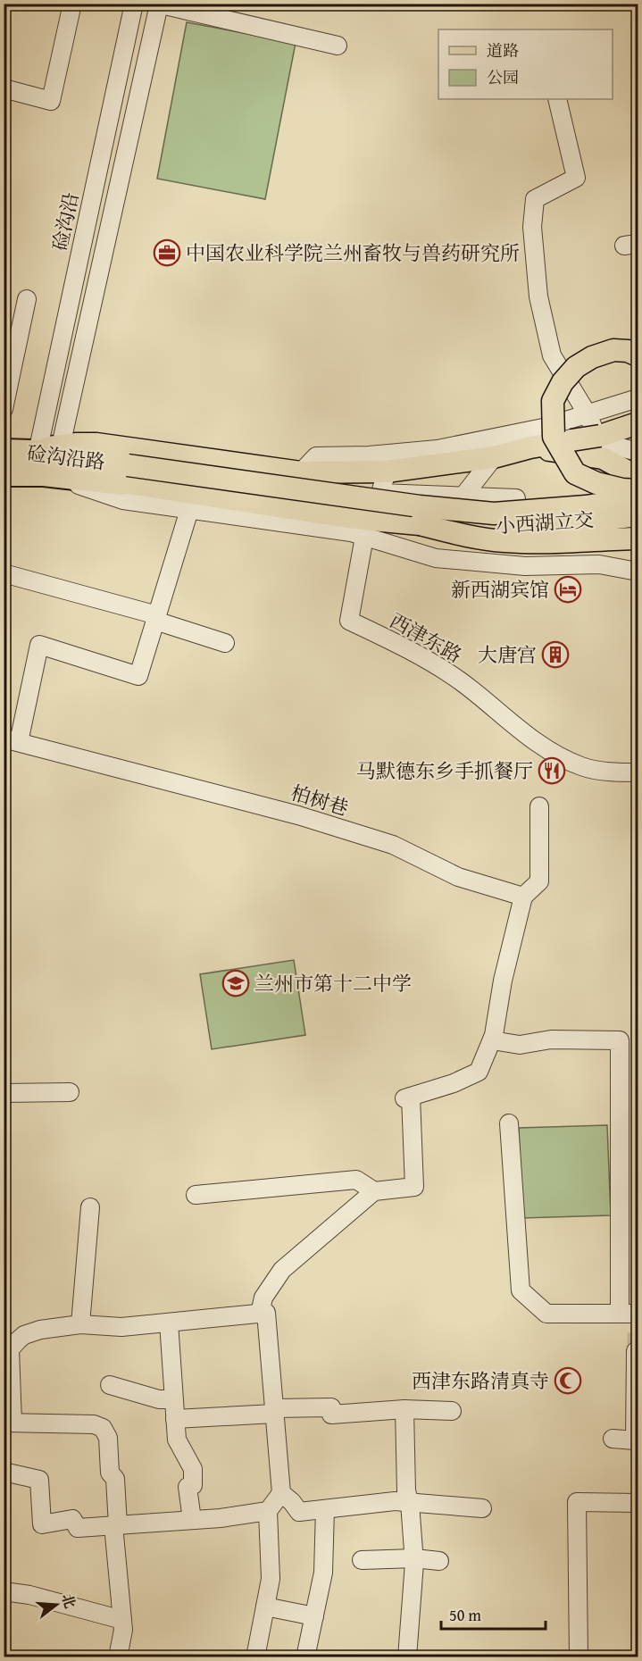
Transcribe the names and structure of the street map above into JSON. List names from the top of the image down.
{
  "streets": {
    "highway": ["硷沟沿路"],
    "main road": ["小西湖立交"],
    "street": ["硷沟沿", "西津东路", "柏树巷"]
  },
  "places": {
    "office": ["中国农业科学院兰州畜牧与兽药研究所"],
    "hotel": ["新西湖宾馆"],
    "building": ["大唐宫"],
    "restaurant": ["马默德东乡手抓餐厅"],
    "school or university": ["兰州市第十二中学"],
    "mosque": ["西津东路清真寺"]
  },
  "legend": ["道路", "公园"],
  "scale_bar": "50 m",
  "north": "right"
}
